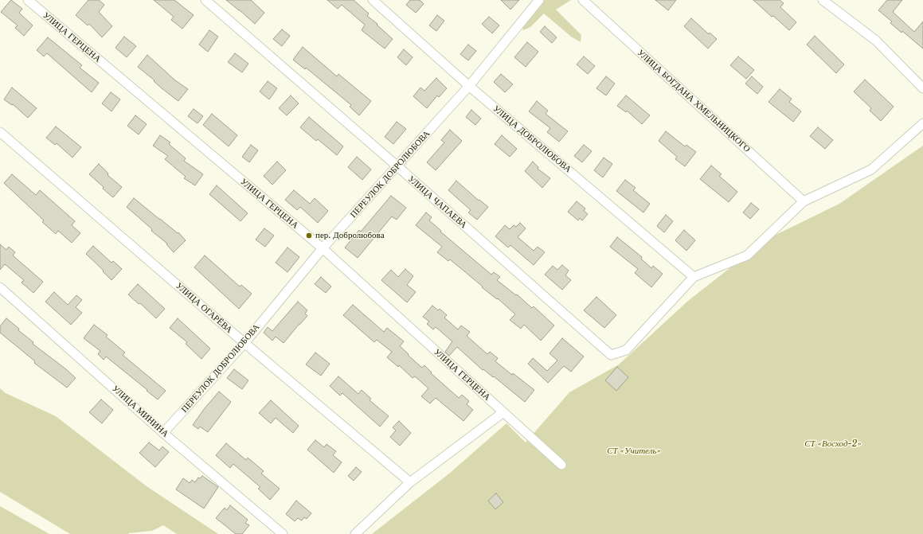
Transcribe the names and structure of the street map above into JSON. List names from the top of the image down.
{
  "streets": {
    "street": [
      "УЛИЦА ГЕРЦЕНА",
      "УЛИЦА БОГДАНА ХМЕЛЬНИЦКОГО",
      "УЛИЦА ДОБРОЛЮБОВА",
      "ПЕРЕУЛОК ДОБРОЛЮБОВА",
      "УЛИЦА ЧАПАЕВА",
      "УЛИЦА ОГАРЁВА",
      "УЛИЦА МИНИНА"
    ]
  },
  "crossings": [
    ["УЛИЦА ГЕРЦЕНА", "ПЕРЕУЛОК ДОБРОЛЮБОВА"],
    ["УЛИЦА ДОБРОЛЮБОВА", "ПЕРЕУЛОК ДОБРОЛЮБОВА"],
    ["УЛИЦА ДОБРОЛЮБОВА", "УЛИЦА ЧАПАЕВА"],
    ["ПЕРЕУЛОК ДОБРОЛЮБОВА", "УЛИЦА ЧАПАЕВА"],
    ["ПЕРЕУЛОК ДОБРОЛЮБОВА", "УЛИЦА ОГАРЁВА"],
    ["ПЕРЕУЛОК ДОБРОЛЮБОВА", "УЛИЦА МИНИНА"]
  ],
  "parks": ["СТ «Восход-2»", "СТ «Учитель»"],
  "places": ["пер. Добролюбова"]
}
